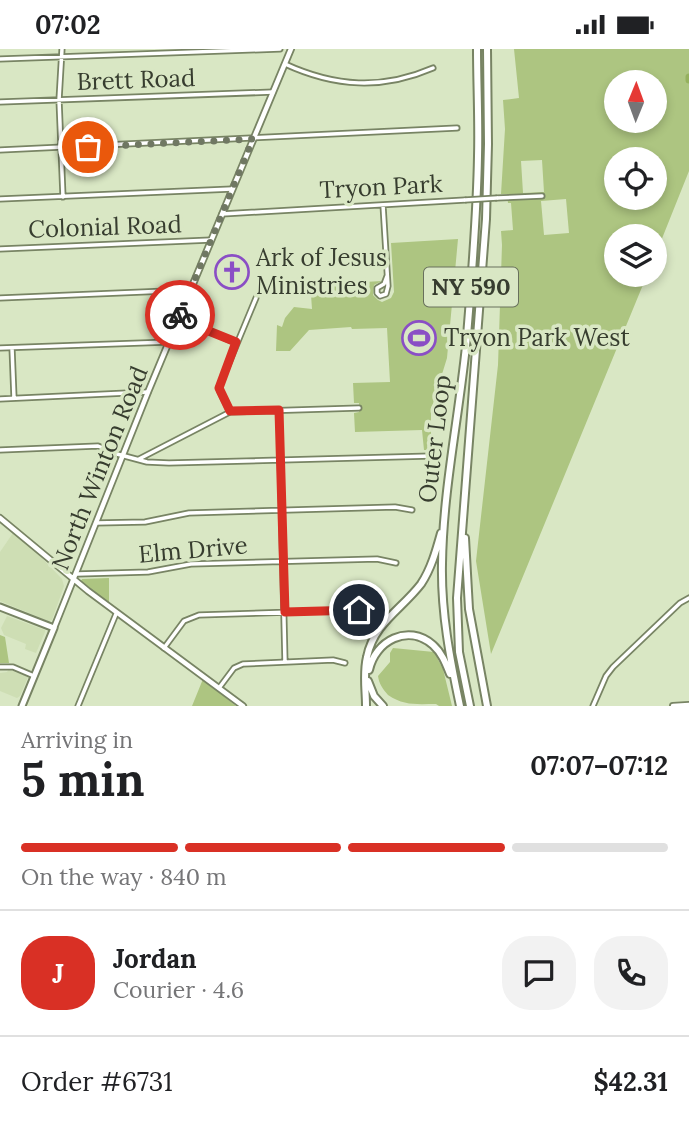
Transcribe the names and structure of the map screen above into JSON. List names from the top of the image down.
{
  "streets": {
    "highway": ["NY 590", "Outer Loop"],
    "main road": ["North Winton Road"],
    "street": [
      "Brett Road",
      "Tryon Park",
      "Colonial Road",
      "Elm Drive"
    ]
  },
  "crossings": [
    ["Brett Road", "North Winton Road"],
    ["Tryon Park", "North Winton Road"],
    ["Colonial Road", "North Winton Road"],
    ["North Winton Road", "Elm Drive"]
  ],
  "places": {
    "church": ["Ark of Jesus Ministries"],
    "sports": ["Tryon Park West"]
  },
  "north": "top",
  "page": {
    "status": "07:02",
    "heading": ["5 min", "Arriving in", "07:07–07:12"],
    "panel": [
      "Jordan",
      "Courier · 4.6",
      "Order #6731",
      "$42.31"
    ],
    "bar": "On the way · 840 m",
    "round": "J"
  }
}
